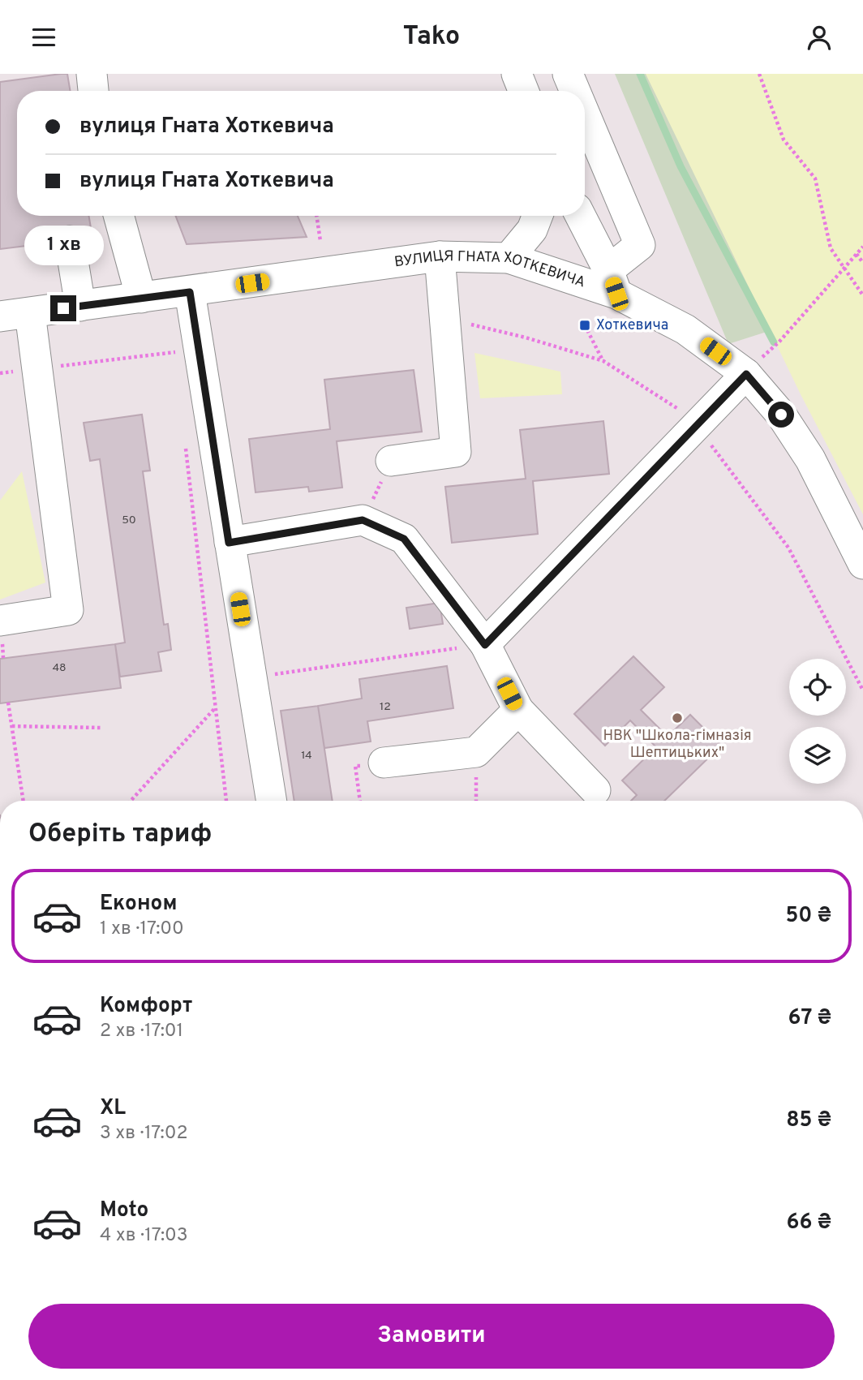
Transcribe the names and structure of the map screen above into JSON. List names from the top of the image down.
{
  "streets": {
    "street": ["ВУЛИЦЯ ГНАТА ХОТКЕВИЧА"]
  },
  "places": {
    "transit": ["Хоткевича"],
    "other": ["НВК \"Школа-гімназія Шептицьких\""]
  },
  "house_numbers": [
    "50",
    "48",
    "12",
    "14"
  ],
  "page": {
    "header": "Tako",
    "banner": ["вулиця Гната Хоткевича", "вулиця Гната Хоткевича"],
    "bubble": "1 хв",
    "heading": "Оберіть тариф",
    "list": [
      {
        "name": "Економ",
        "note": "1 хв · 17:00",
        "value": "50 ₴"
      },
      {
        "name": "Комфорт",
        "note": "2 хв · 17:01",
        "value": "67 ₴"
      },
      {
        "name": "XL",
        "note": "3 хв · 17:02",
        "value": "85 ₴"
      },
      {
        "name": "Moto",
        "note": "4 хв · 17:03",
        "value": "66 ₴"
      }
    ],
    "buttons": "Замовити"
  }
}
